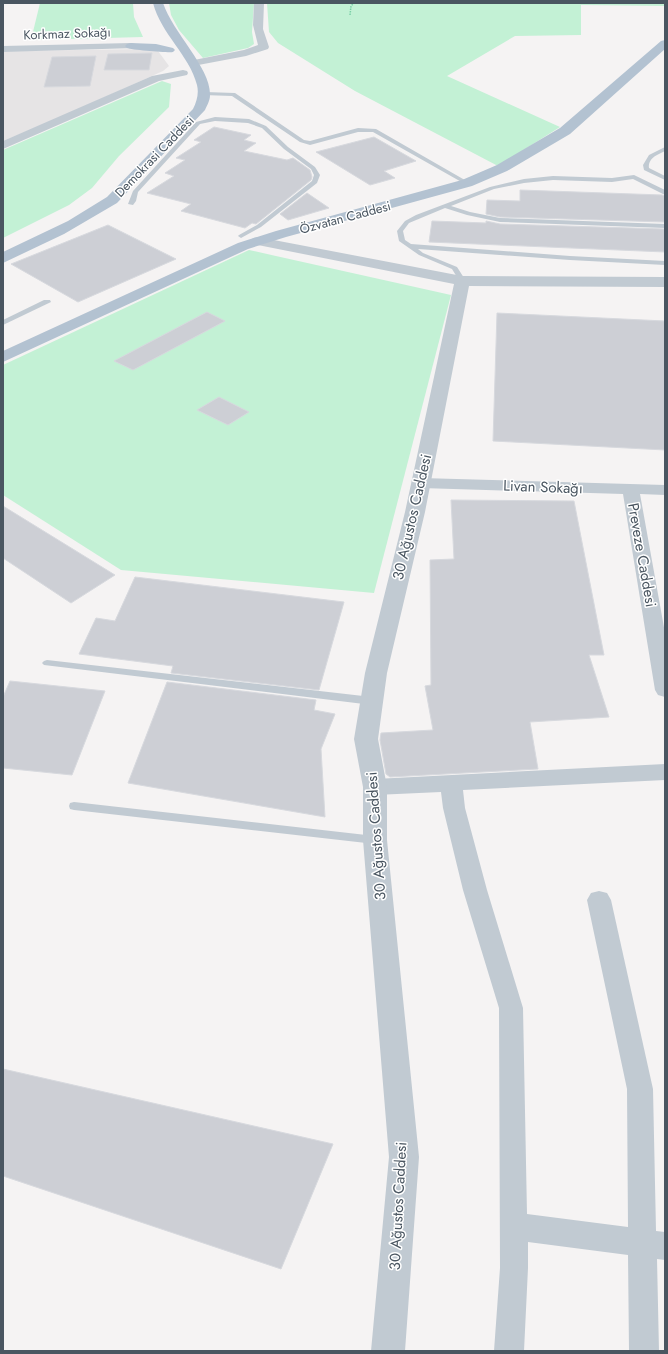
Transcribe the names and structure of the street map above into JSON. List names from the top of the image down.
{
  "streets": {
    "main road": ["Demokrasi Caddesi", "Özvatan Caddesi"],
    "street": [
      "Korkmaz Sokağı",
      "Livan Sokağı",
      "30 Ağustos Caddesi",
      "Preveze Caddesi"
    ]
  },
  "crossings": [
    ["Livan Sokağı", "30 Ağustos Caddesi"],
    ["Livan Sokağı", "Preveze Caddesi"]
  ]
}
